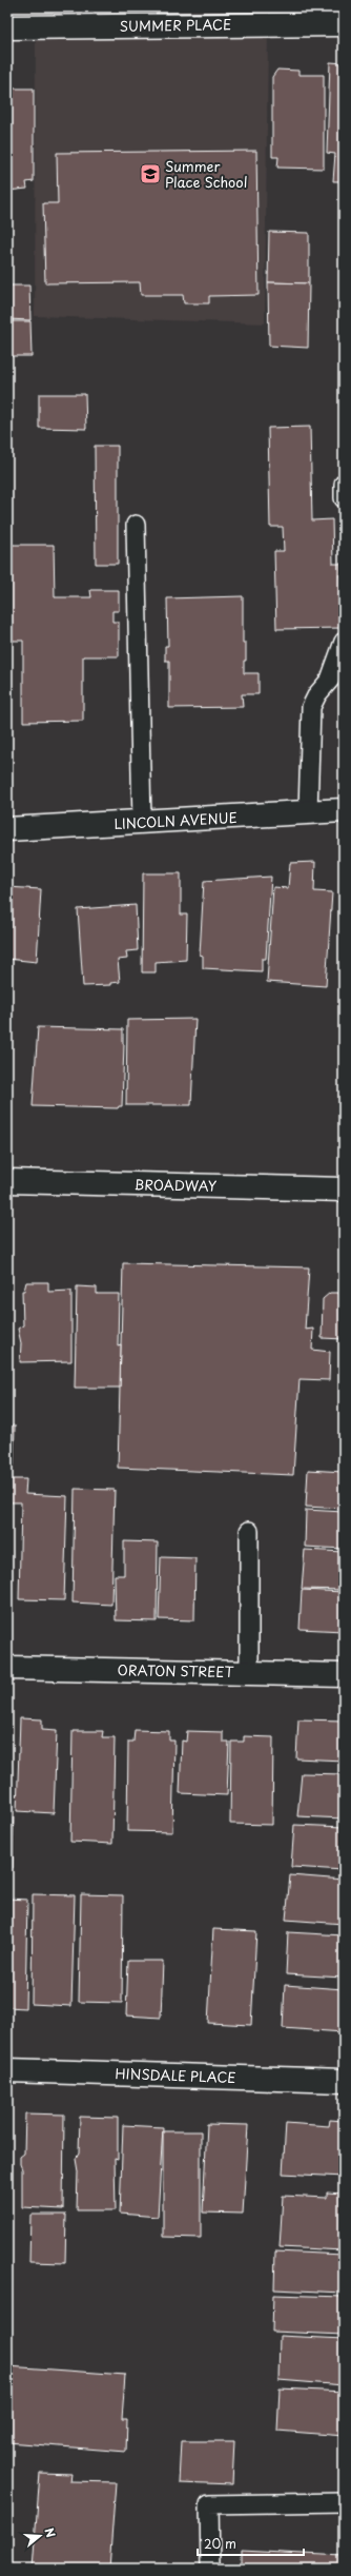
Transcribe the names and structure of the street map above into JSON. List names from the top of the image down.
{
  "streets": {
    "street": [
      "SUMMER PLACE",
      "LINCOLN AVENUE",
      "BROADWAY",
      "ORATON STREET",
      "HINSDALE PLACE"
    ]
  },
  "places": {
    "school or university": ["Summer Place School"]
  },
  "scale_bar": "20 m",
  "north": "right"
}
